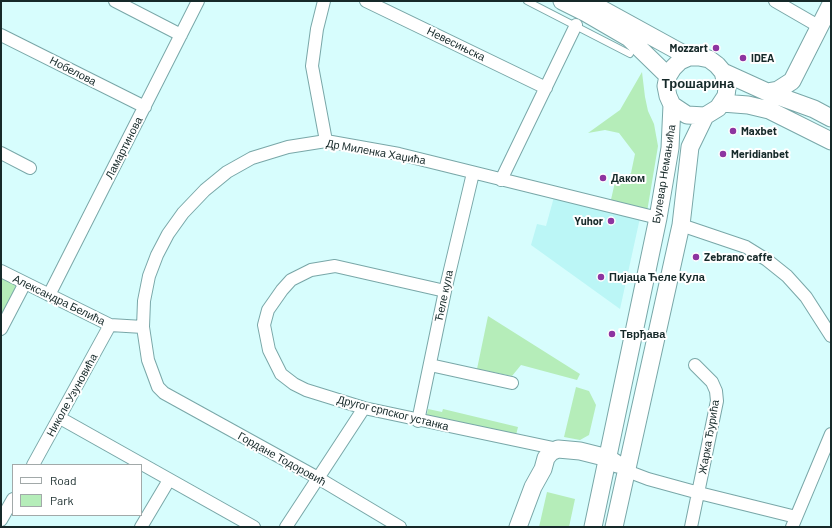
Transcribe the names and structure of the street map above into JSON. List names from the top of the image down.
{
  "streets": {
    "street": [
      "Невесињска",
      "Нобелова",
      "Ламартинова",
      "Др Миленка Хаџића",
      "Булевар Немањића",
      "Ћеле кула",
      "Александра Белића",
      "Николе Узуновића",
      "Другог српског устанка",
      "Жарка Ђурића",
      "Гордане Тодоровић"
    ]
  },
  "crossings": [
    ["Нобелова", "Ламартинова"],
    ["Ламартинова", "Александра Белића"],
    ["Др Миленка Хаџића", "Булевар Немањића"],
    ["Др Миленка Хаџића", "Ћеле кула"],
    ["Др Миленка Хаџића", "Александра Белића"],
    ["Др Миленка Хаџића", "Гордане Тодоровић"],
    ["Ћеле кула", "Другог српског устанка"],
    ["Александра Белића", "Николе Узуновића"]
  ],
  "districts": ["Трошарина"],
  "places": [
    "Mozzart",
    "IDEA",
    "Maxbet",
    "Meridianbet",
    "Даком",
    "Yuhor",
    "Zebrano caffe",
    "Пијаца Ћеле Кула",
    "Тврђава"
  ],
  "legend": ["Road", "Park"]
}
